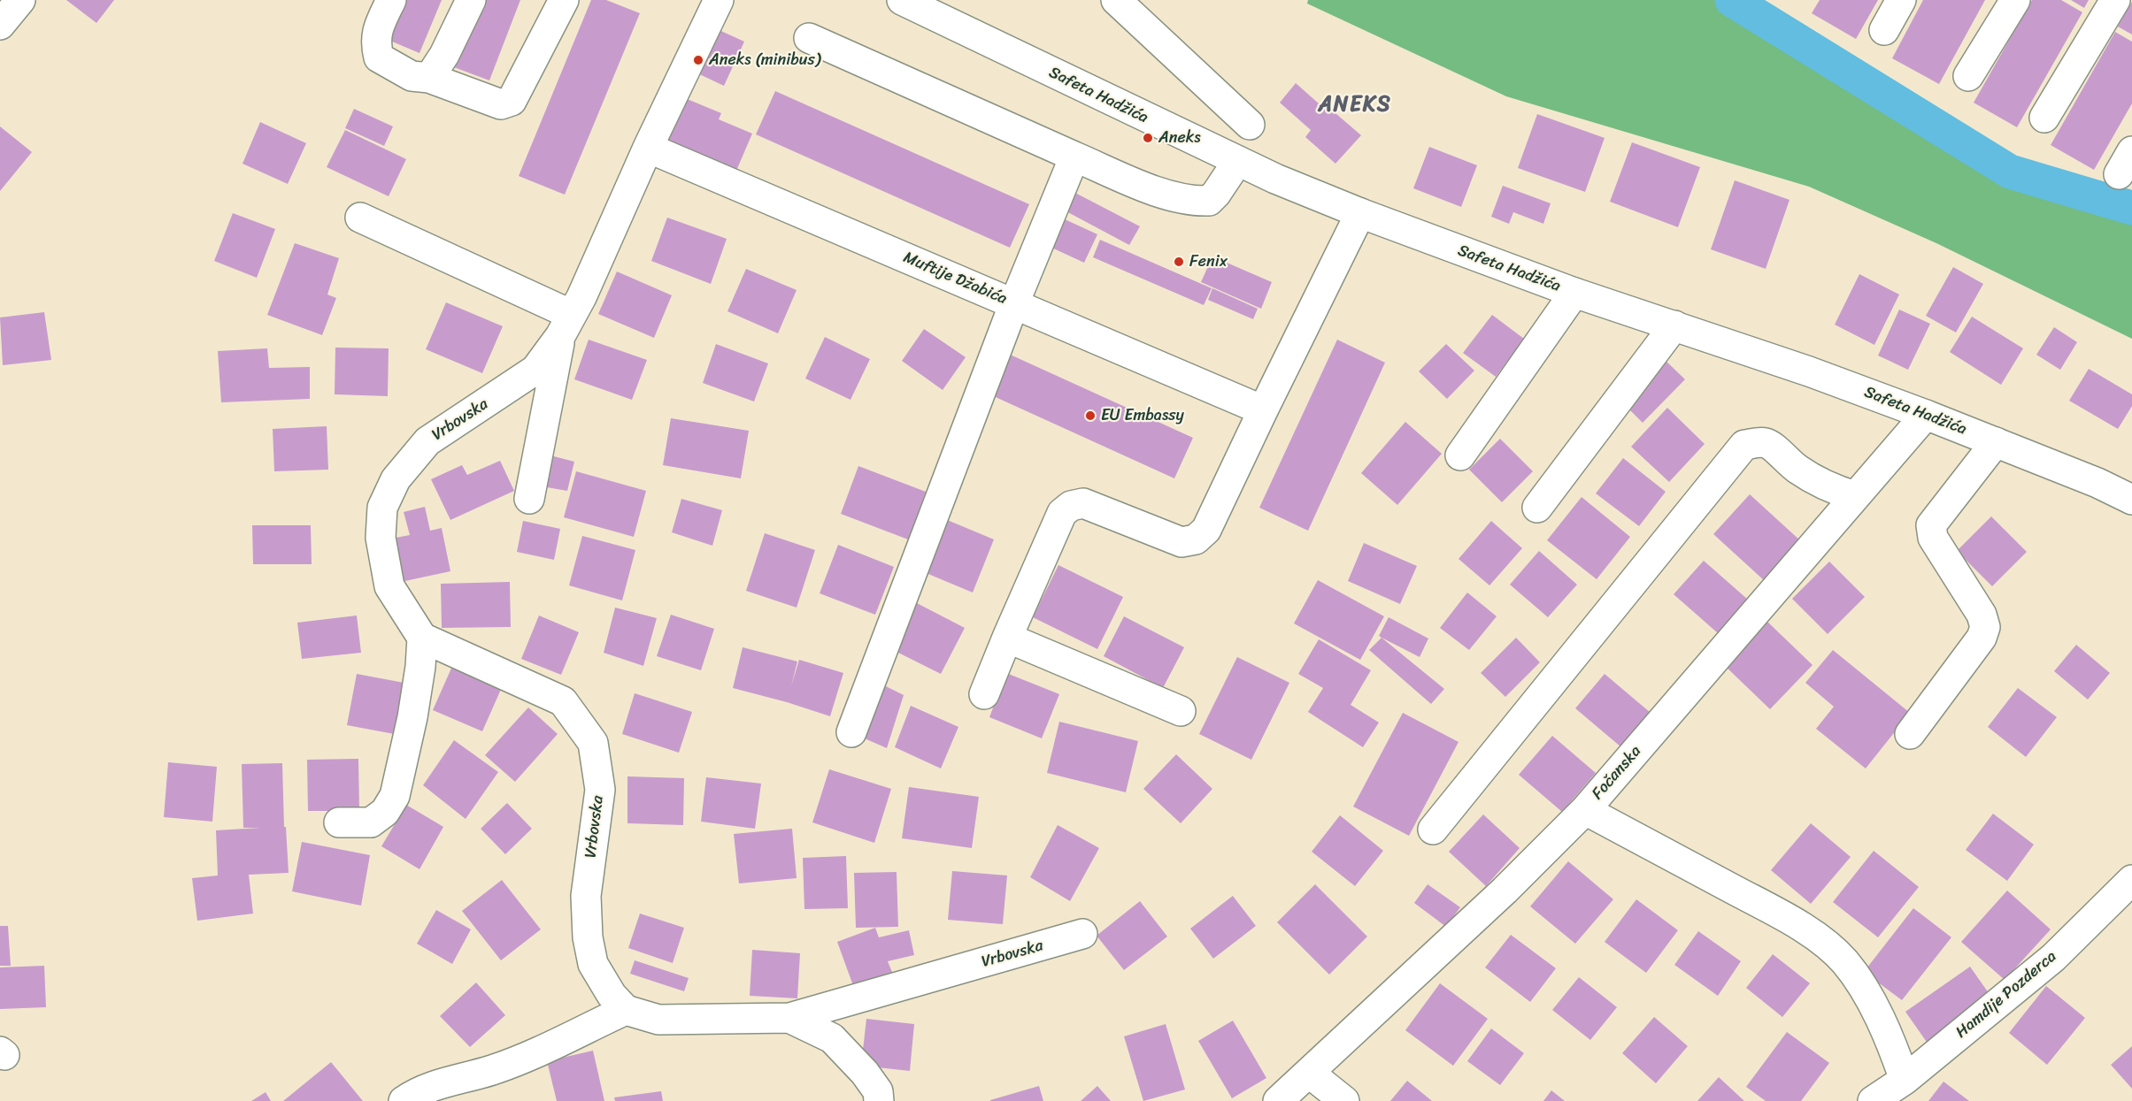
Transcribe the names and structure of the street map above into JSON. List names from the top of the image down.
{
  "streets": {
    "street": [
      "Safeta Hadžića",
      "Muftije Džabića",
      "Vrbovska",
      "Fočanska",
      "Hamdije Pozderca"
    ]
  },
  "crossings": [
    ["Safeta Hadžića", "Fočanska"],
    ["Muftije Džabića", "Vrbovska"]
  ],
  "districts": ["ANEKS"],
  "places": [
    "Aneks (minibus)",
    "Aneks",
    "Fenix",
    "EU Embassy"
  ]
}
